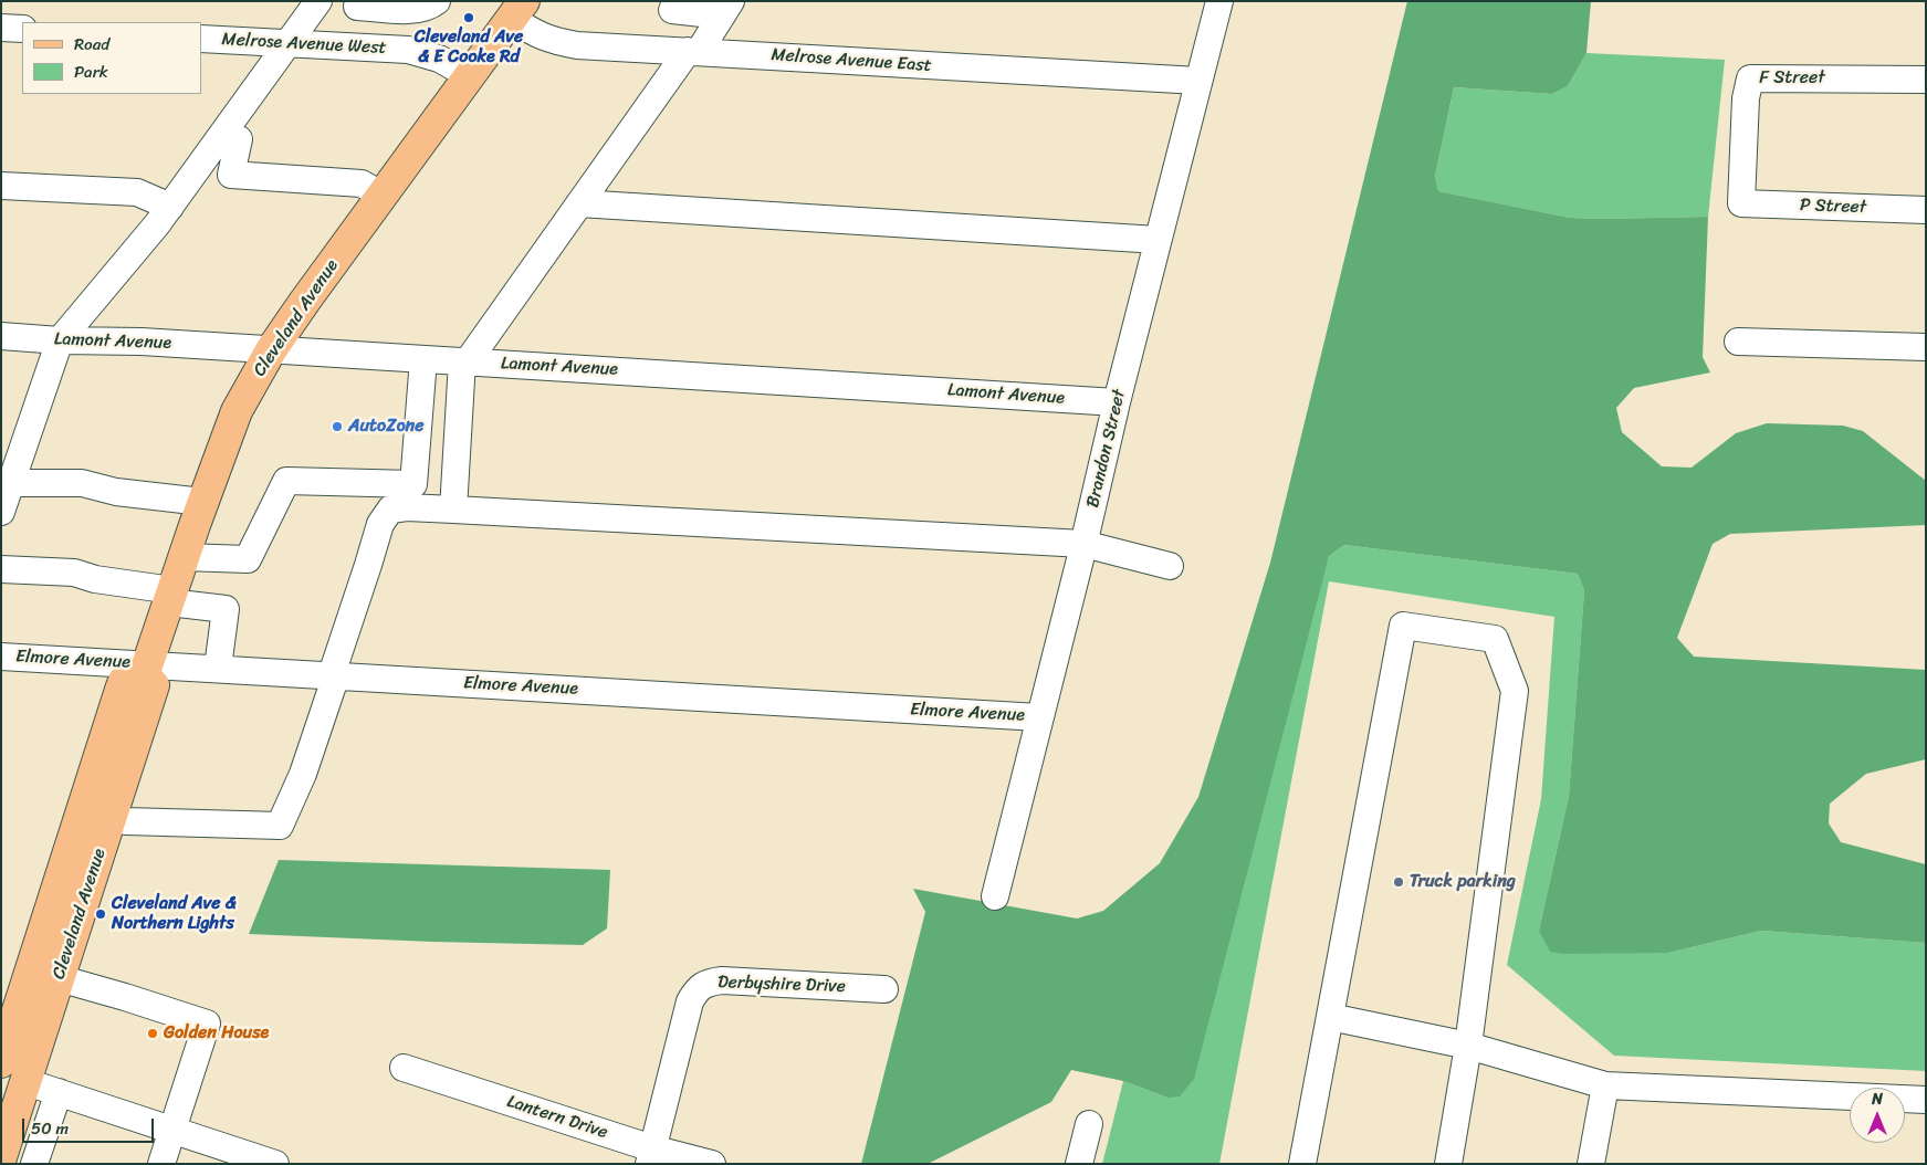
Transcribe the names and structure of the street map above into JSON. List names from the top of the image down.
{
  "streets": {
    "main road": ["Cleveland Avenue"],
    "street": [
      "Melrose Avenue West",
      "Melrose Avenue East",
      "F Street",
      "P Street",
      "Lamont Avenue",
      "Brandon Street",
      "Elmore Avenue",
      "Derbyshire Drive",
      "Lantern Drive"
    ]
  },
  "crossings": [
    ["Melrose Avenue West", "Cleveland Avenue"],
    ["Melrose Avenue East", "Cleveland Avenue"],
    ["Melrose Avenue East", "Brandon Street"],
    ["F Street", "P Street"],
    ["Cleveland Avenue", "Lamont Avenue"],
    ["Cleveland Avenue", "Elmore Avenue"],
    ["Lamont Avenue", "Brandon Street"],
    ["Brandon Street", "Elmore Avenue"],
    ["Derbyshire Drive", "Lantern Drive"]
  ],
  "places": [
    "Cleveland Ave & E Cooke Rd",
    "AutoZone",
    "Truck parking",
    "Cleveland Ave & Northern Lights",
    "Golden House"
  ],
  "legend": ["Road", "Park"],
  "scale_bar": "50 m",
  "north": "top"
}
